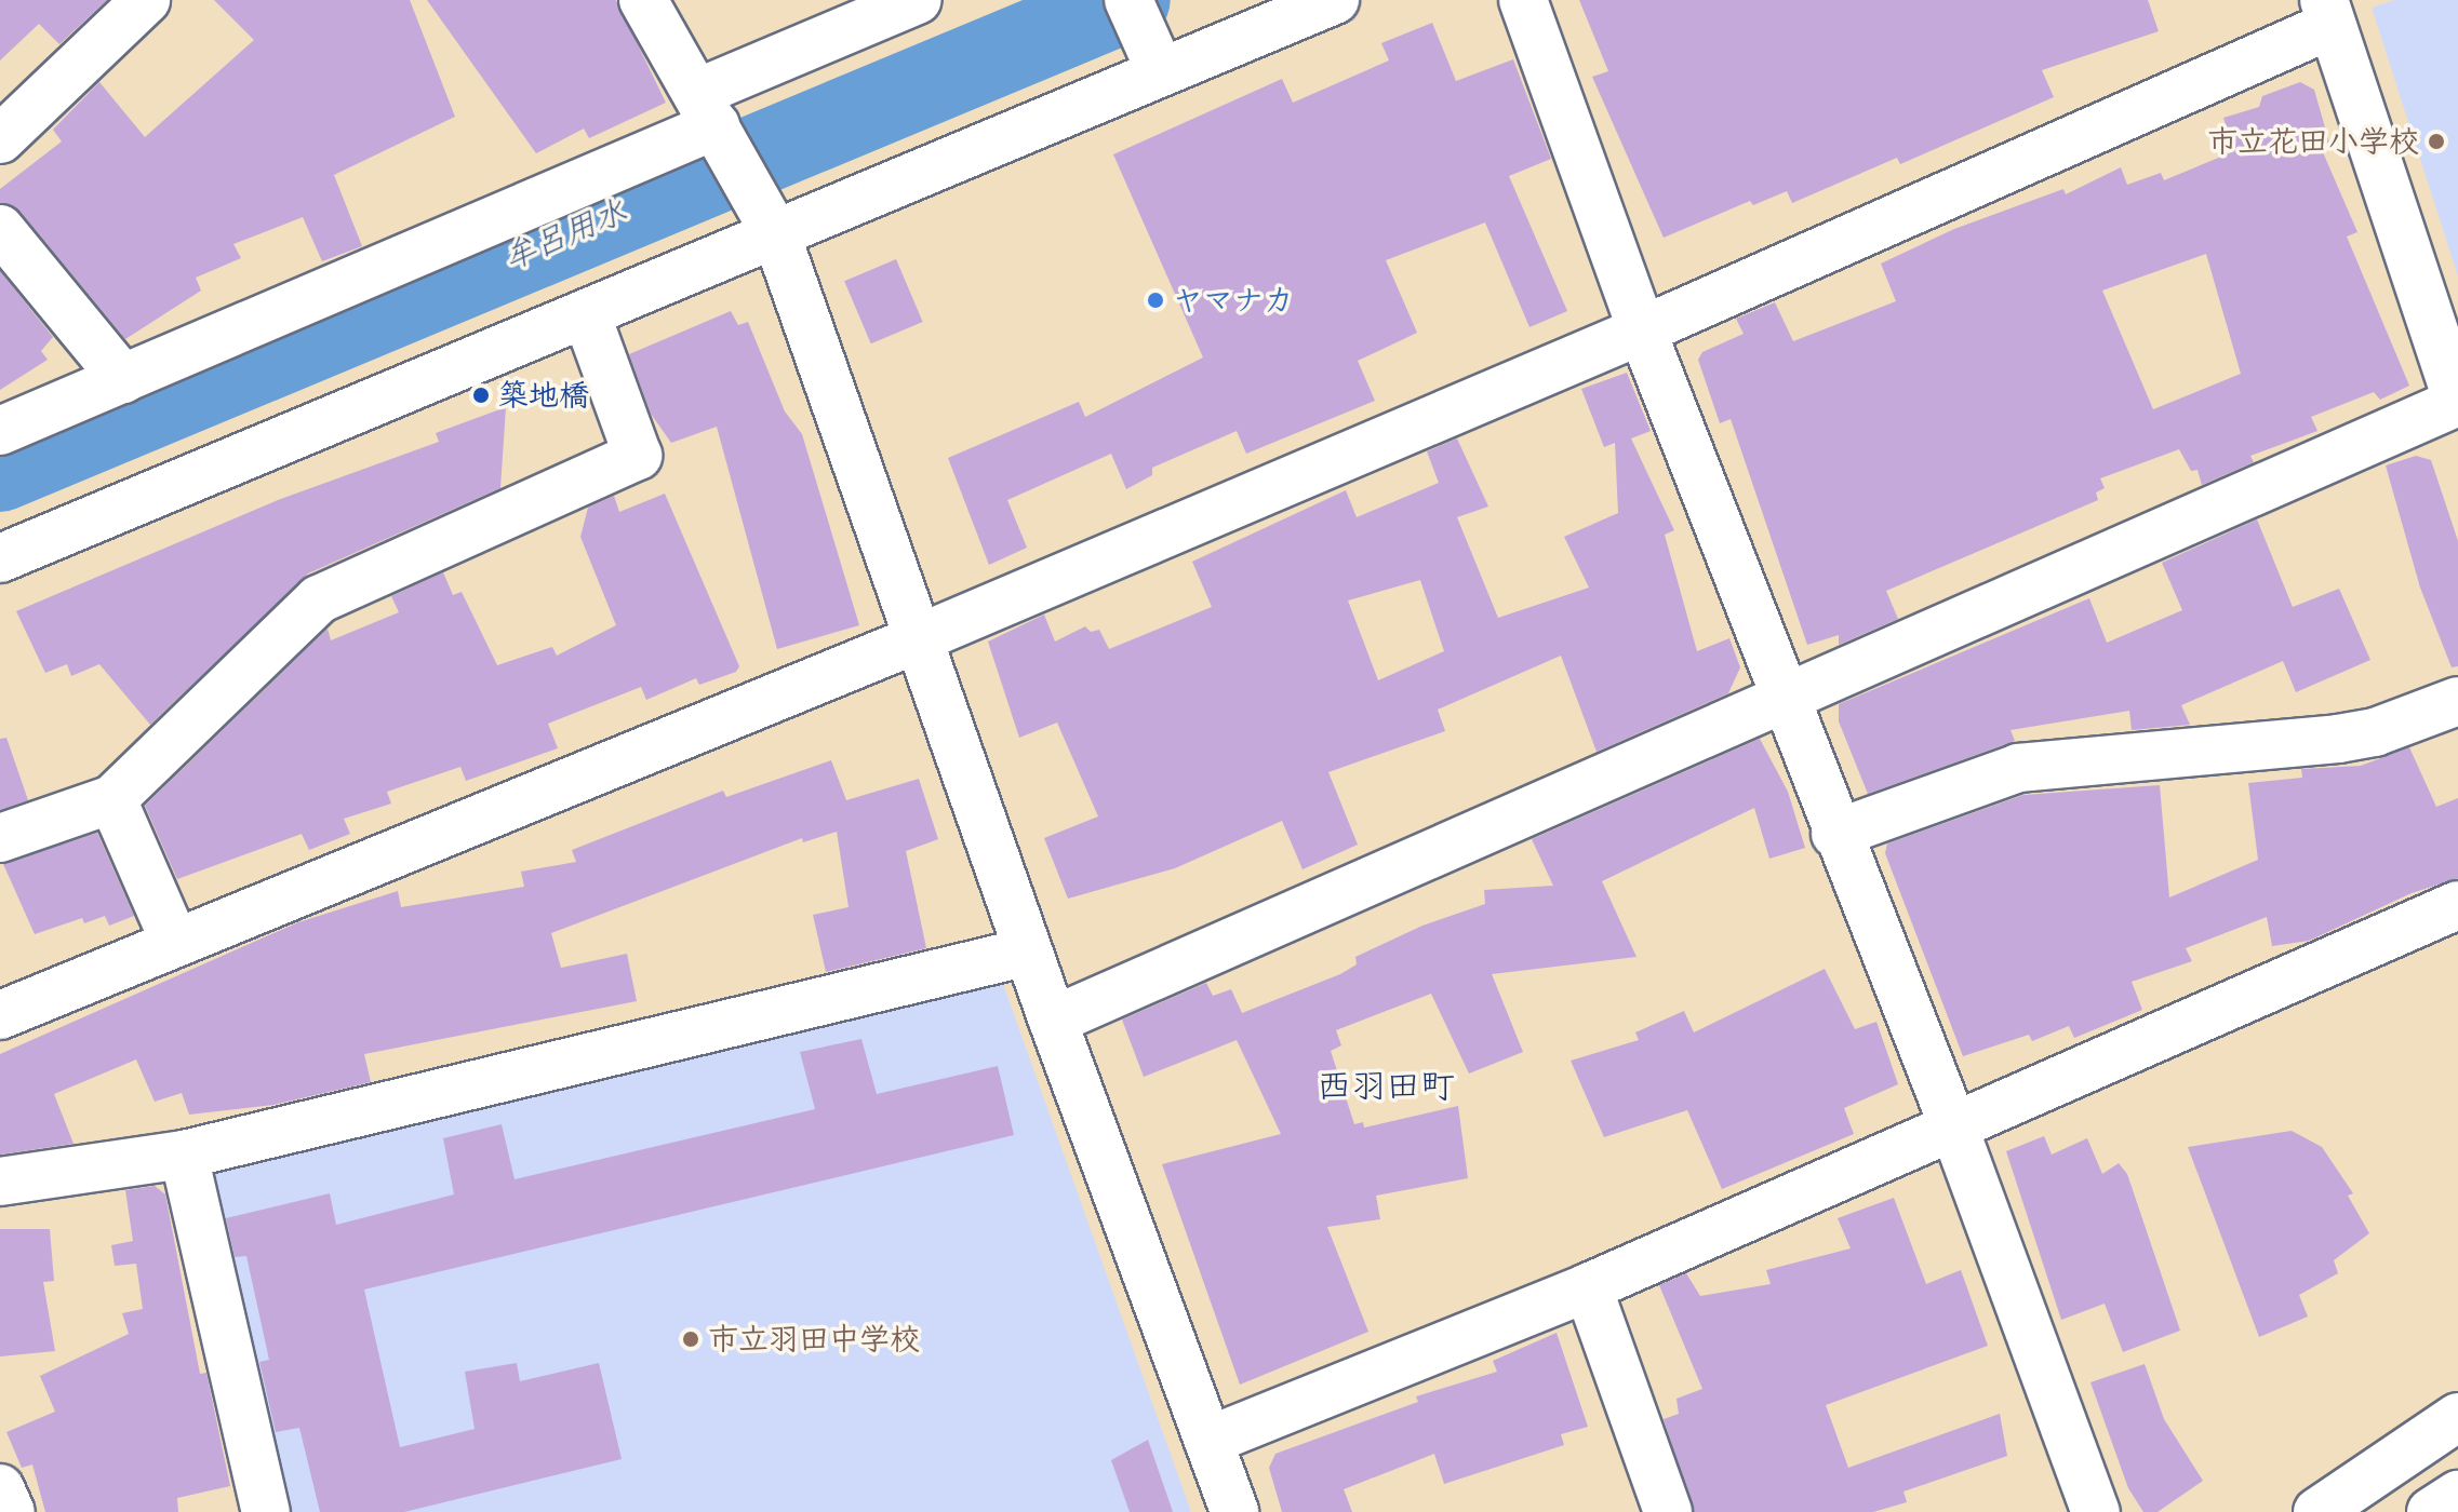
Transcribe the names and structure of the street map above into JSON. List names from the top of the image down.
{
  "districts": ["西羽田町"],
  "water": ["牟呂用水"],
  "places": [
    "市立花田小学校",
    "ヤマナカ",
    "築地橋",
    "市立羽田中学校"
  ]
}
